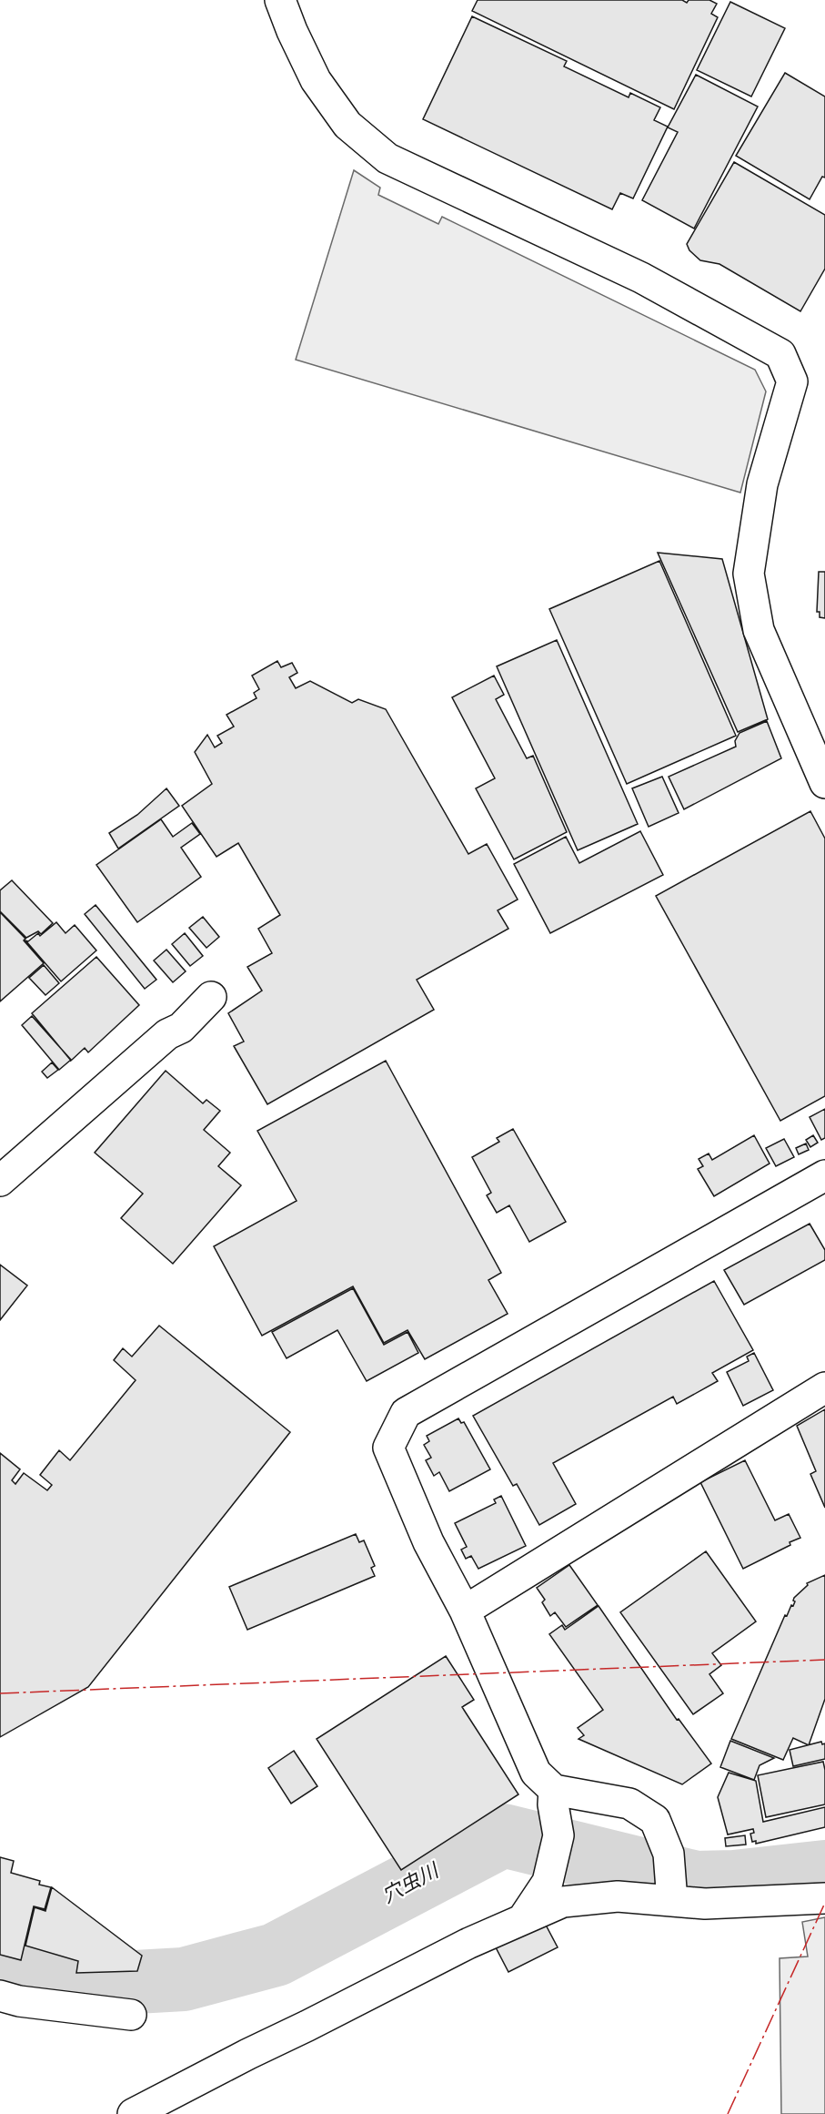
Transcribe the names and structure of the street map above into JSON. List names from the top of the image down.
{
  "water": ["穴虫川"]
}
